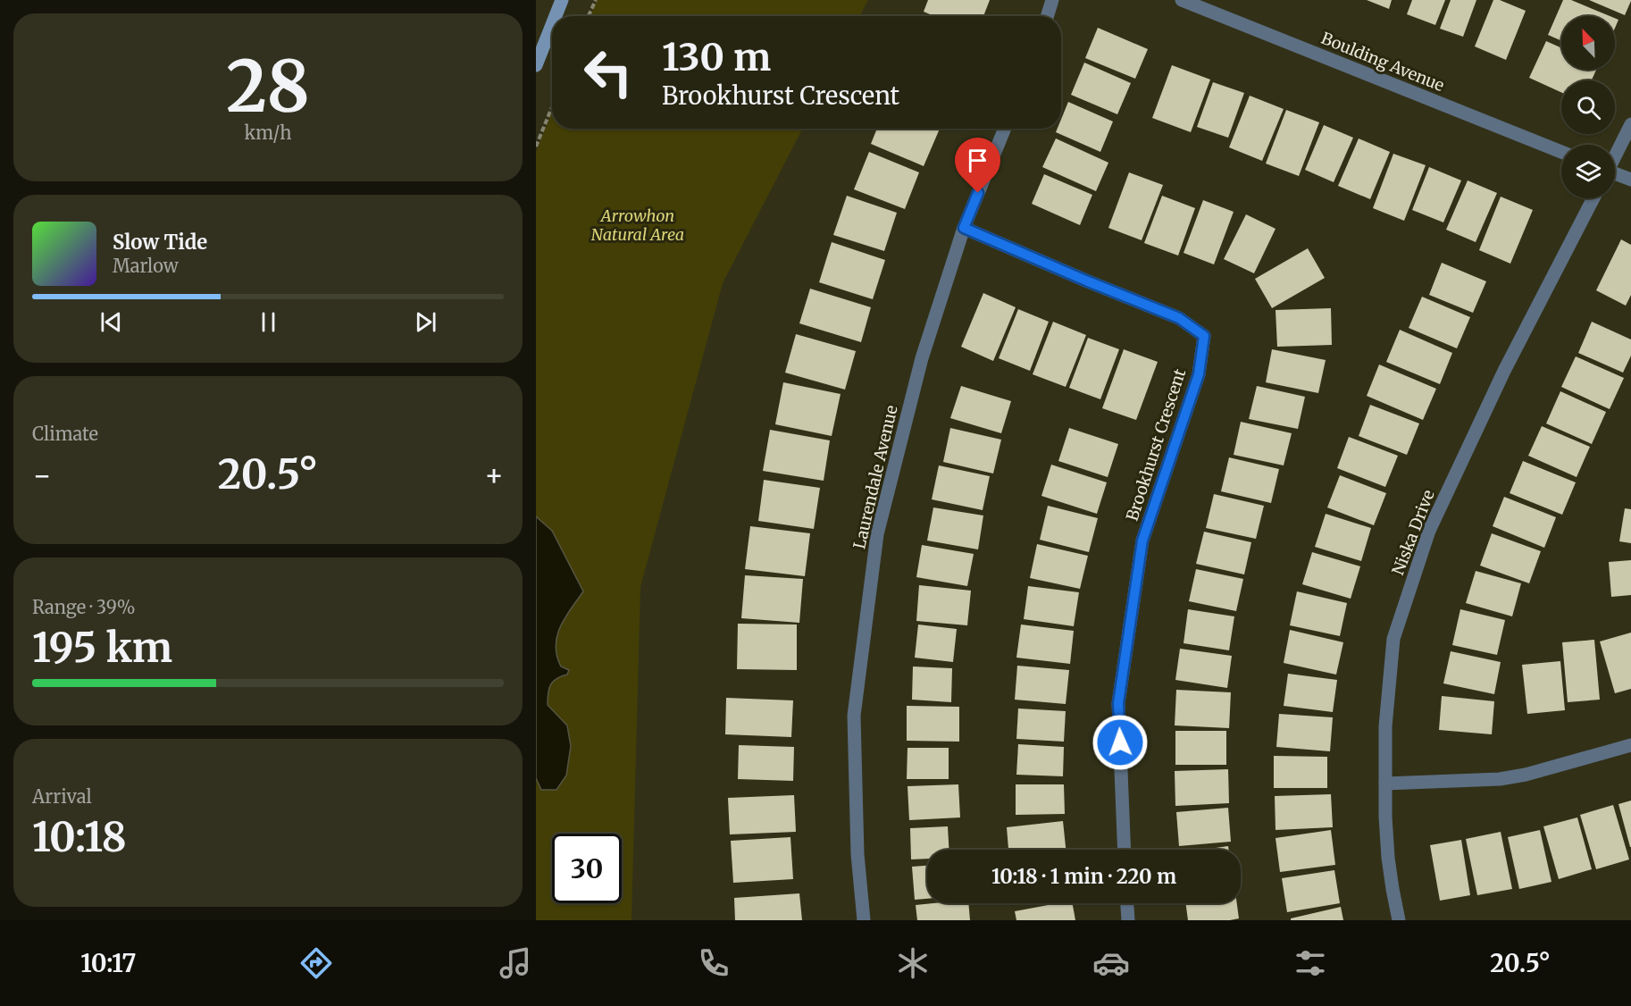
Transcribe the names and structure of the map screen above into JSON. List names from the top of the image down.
{
  "streets": {
    "street": [
      "Boulding Avenue",
      "Brookhurst Crescent",
      "Laurendale Avenue",
      "Niska Drive"
    ]
  },
  "crossings": [
    ["Brookhurst Crescent", "Laurendale Avenue"]
  ],
  "parks": ["Arrowhon Natural Area"],
  "north": "top left",
  "page": {
    "tile": [
      ["28", "km/h"],
      "Climate",
      ["Range · 39%", "195 km"],
      ["Arrival", "10:18"]
    ],
    "turn": ["130 m", "Brookhurst Crescent"],
    "song": ["Slow Tide", "Marlow"],
    "heat": ["−", "20.5°", "+"],
    "limit": "30",
    "trip": "10:18 · 1 min · 220 m",
    "tabs": ["10:17", "20.5°"]
  }
}
